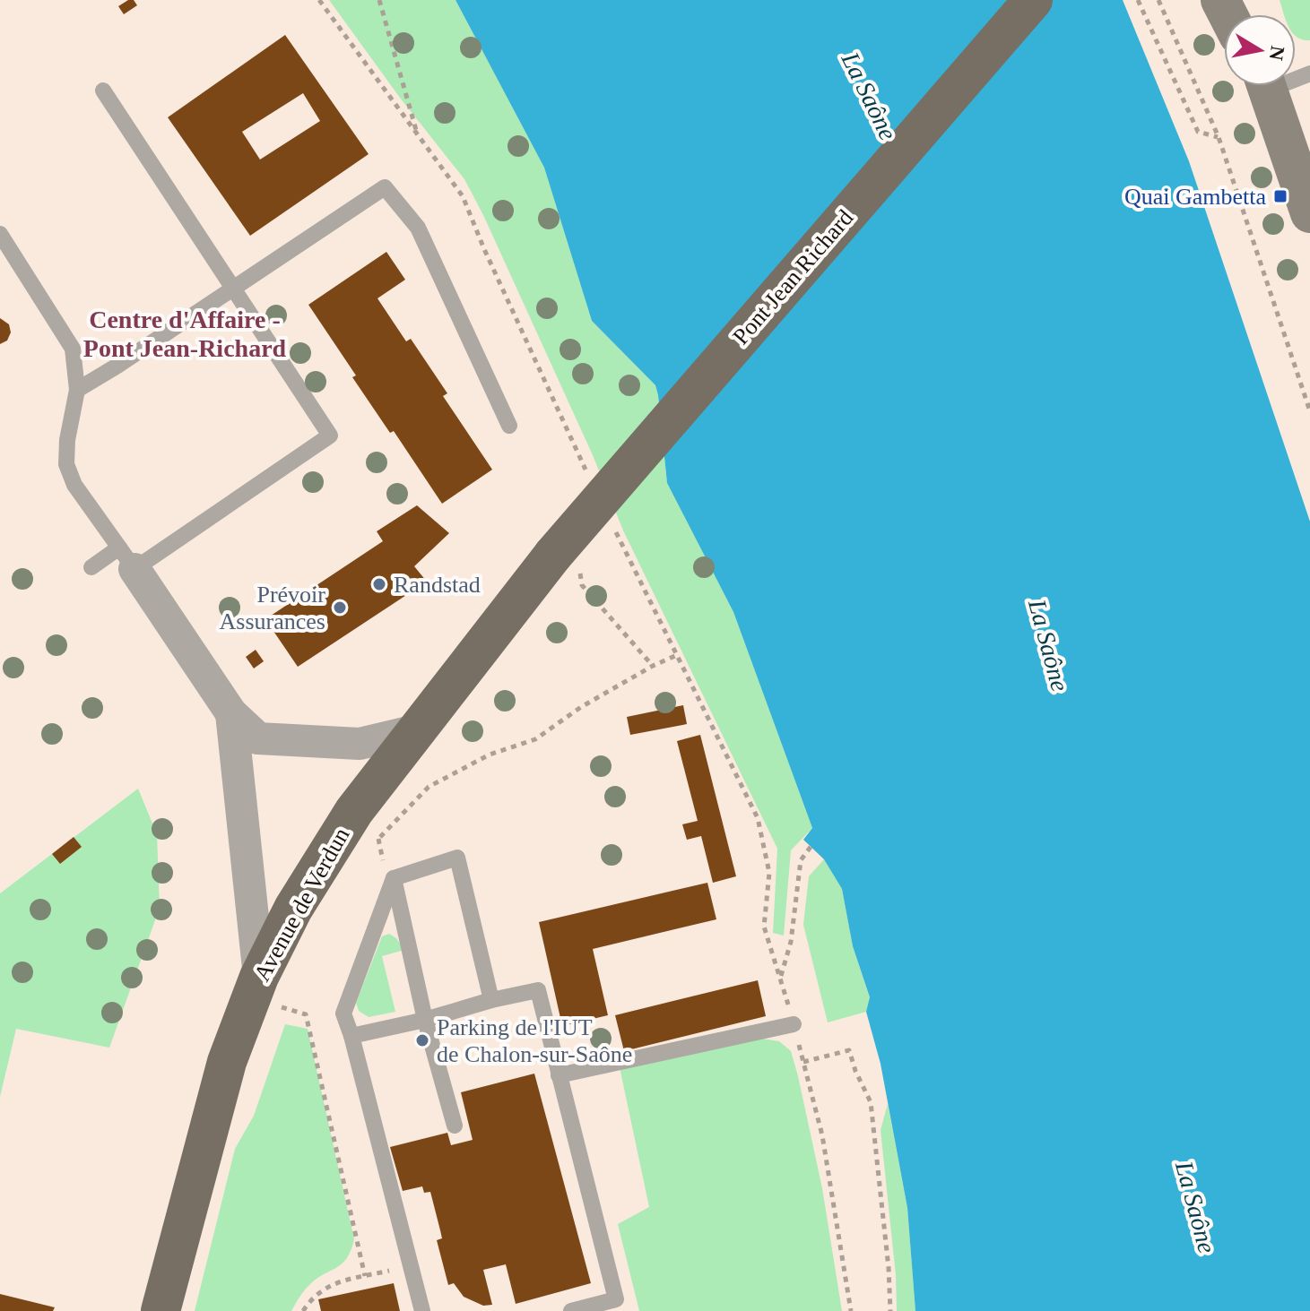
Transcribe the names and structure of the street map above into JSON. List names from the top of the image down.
{
  "streets": {
    "main road": ["Pont Jean Richard", "Avenue de Verdun"]
  },
  "crossings": [
    ["Pont Jean Richard", "Avenue de Verdun"]
  ],
  "districts": ["Centre d'Affaire - Pont Jean-Richard"],
  "water": ["La Saône"],
  "places": {
    "transit": ["Quai Gambetta"],
    "other": ["Randstad", "Prévoir Assurances", "Parking de l'IUT de Chalon-sur-Saône"]
  },
  "north": "right"
}
